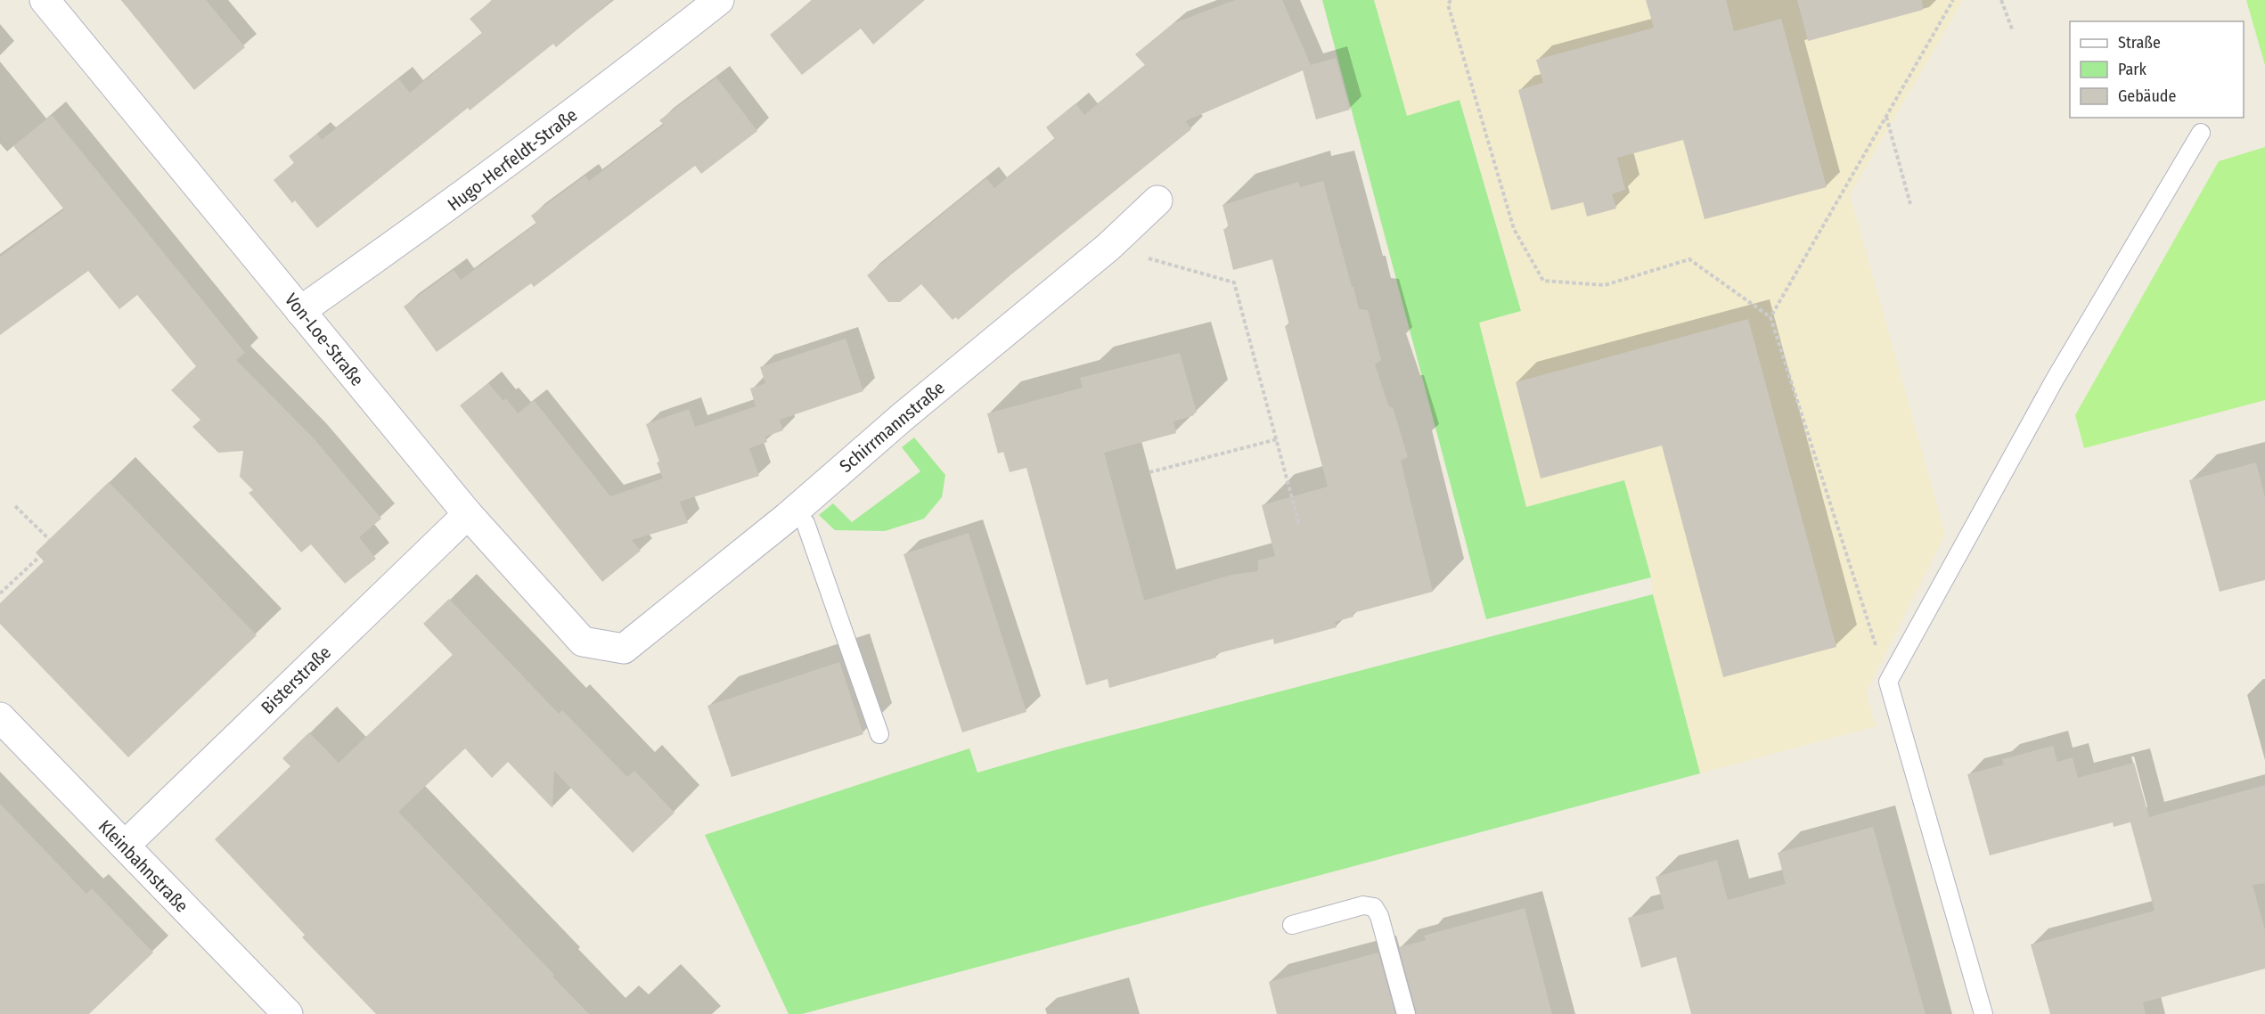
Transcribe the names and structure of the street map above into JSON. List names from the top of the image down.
{
  "streets": {
    "street": [
      "Hugo-Herfeldt-Straße",
      "Von-Loe-Straße",
      "Schirrmannstraße",
      "Bisterstraße",
      "Kleinbahnstraße"
    ]
  },
  "crossings": [
    ["Hugo-Herfeldt-Straße", "Von-Loe-Straße"],
    ["Von-Loe-Straße", "Schirrmannstraße"],
    ["Von-Loe-Straße", "Bisterstraße"],
    ["Bisterstraße", "Kleinbahnstraße"]
  ],
  "legend": ["Straße", "Park", "Gebäude"]
}
